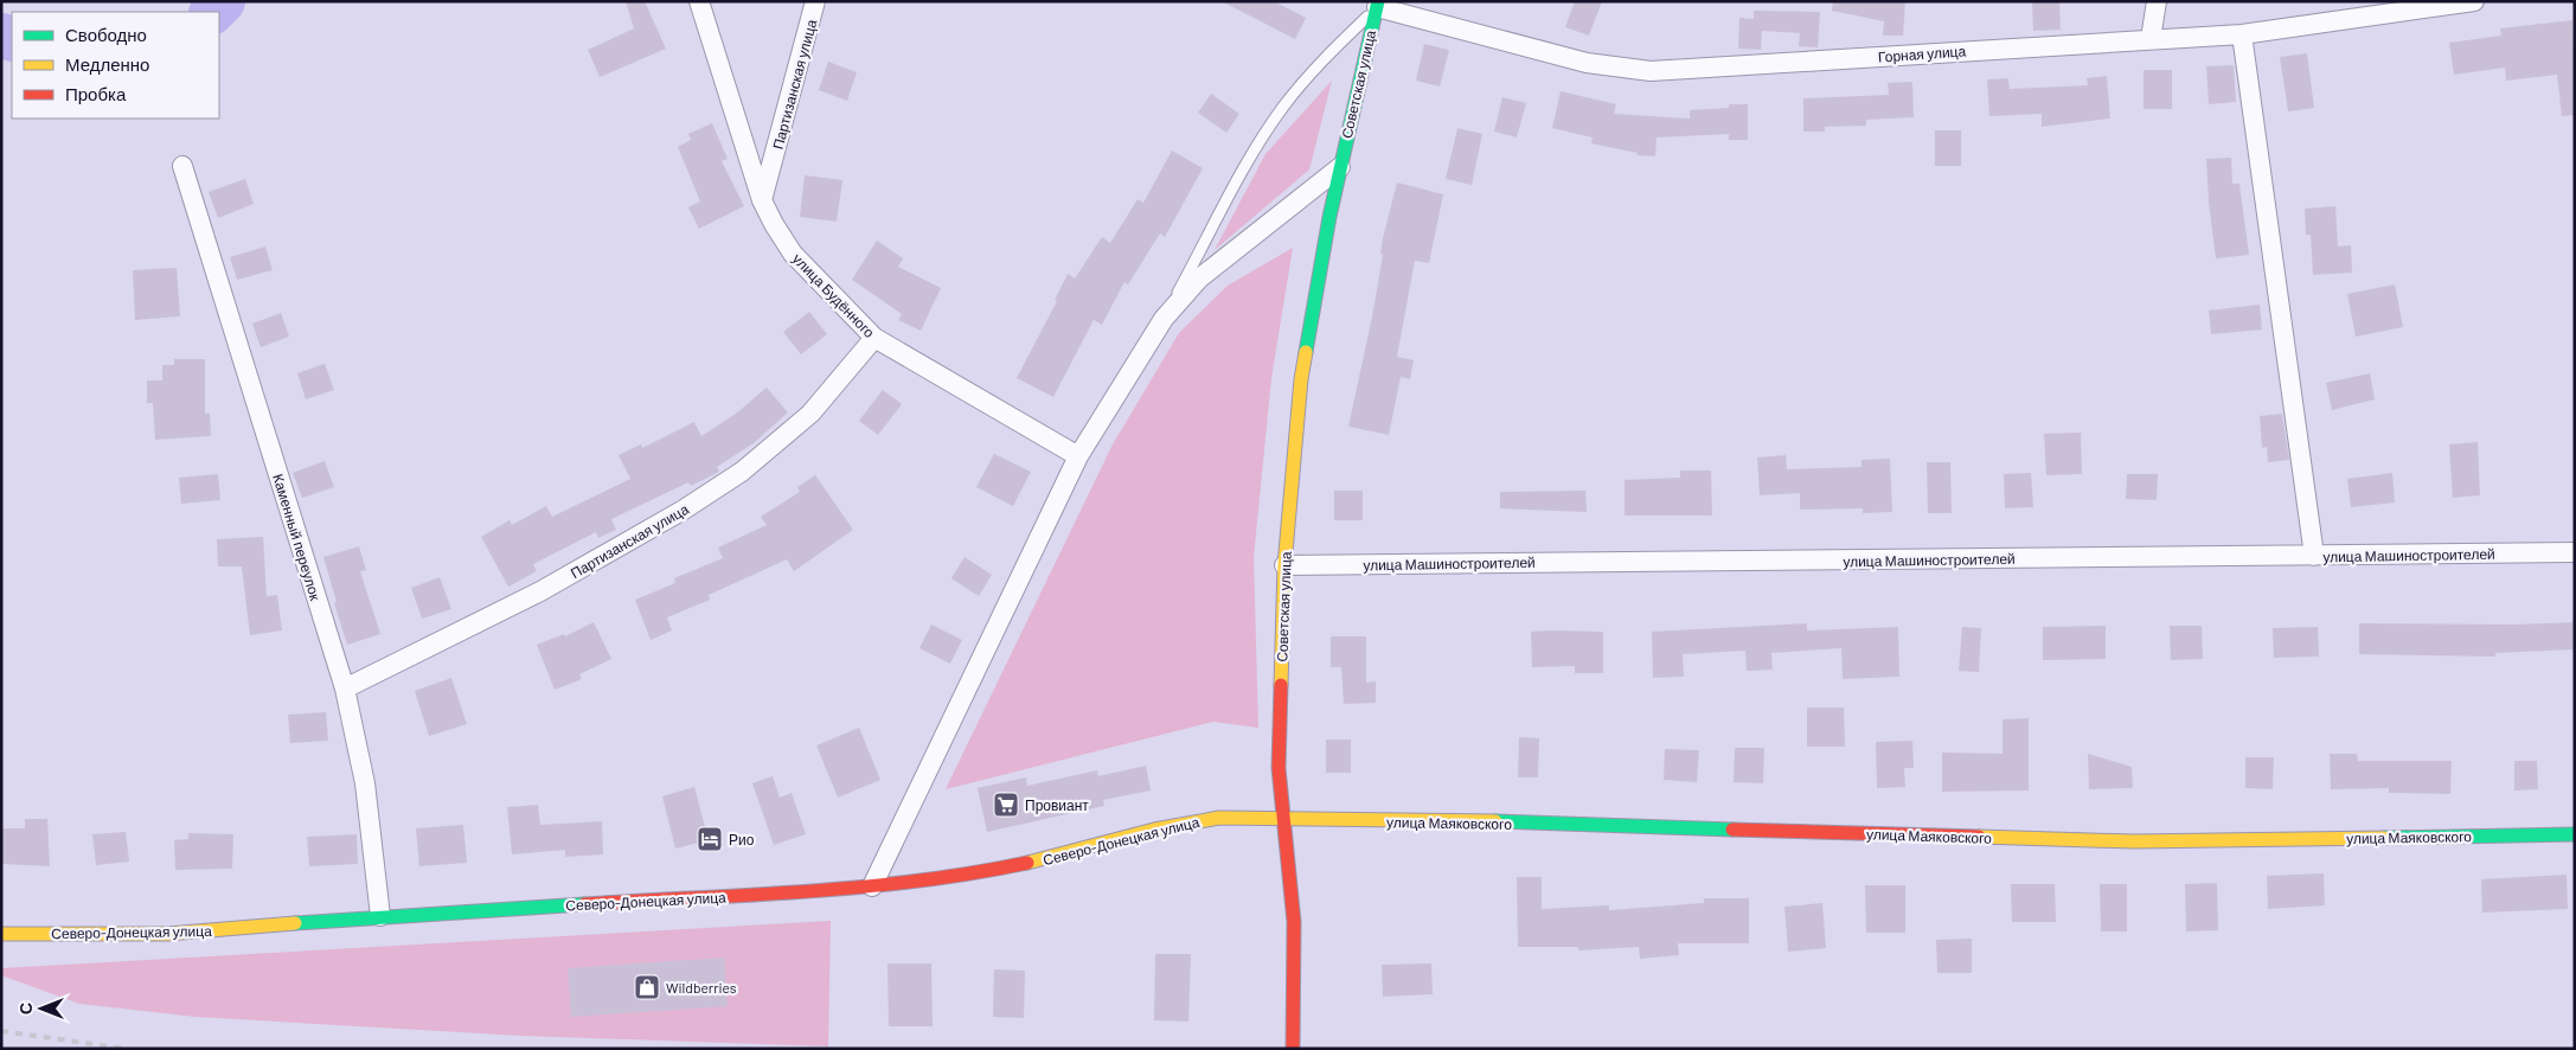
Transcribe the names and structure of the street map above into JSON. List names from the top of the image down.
{
  "streets": {
    "main road": ["Советская улица", "улица Маяковского", "Северо-Донецкая улица"],
    "street": [
      "Горная улица",
      "Партизанская улица",
      "улица Будённого",
      "Каменный переулок",
      "улица Машиностроителей"
    ]
  },
  "crossings": [
    ["Горная улица", "Советская улица"],
    ["Партизанская улица", "улица Будённого"],
    ["Партизанская улица", "Каменный переулок"],
    ["Советская улица", "улица Машиностроителей"],
    ["Советская улица", "улица Маяковского"],
    ["Советская улица", "Северо-Донецкая улица"],
    ["Каменный переулок", "Северо-Донецкая улица"],
    ["улица Маяковского", "Северо-Донецкая улица"]
  ],
  "places": {
    "supermarket": ["Провиант"],
    "hotel": ["Рио"],
    "shop": ["Wildberries"]
  },
  "legend": ["Свободно", "Медленно", "Пробка"],
  "north": "left"
}
